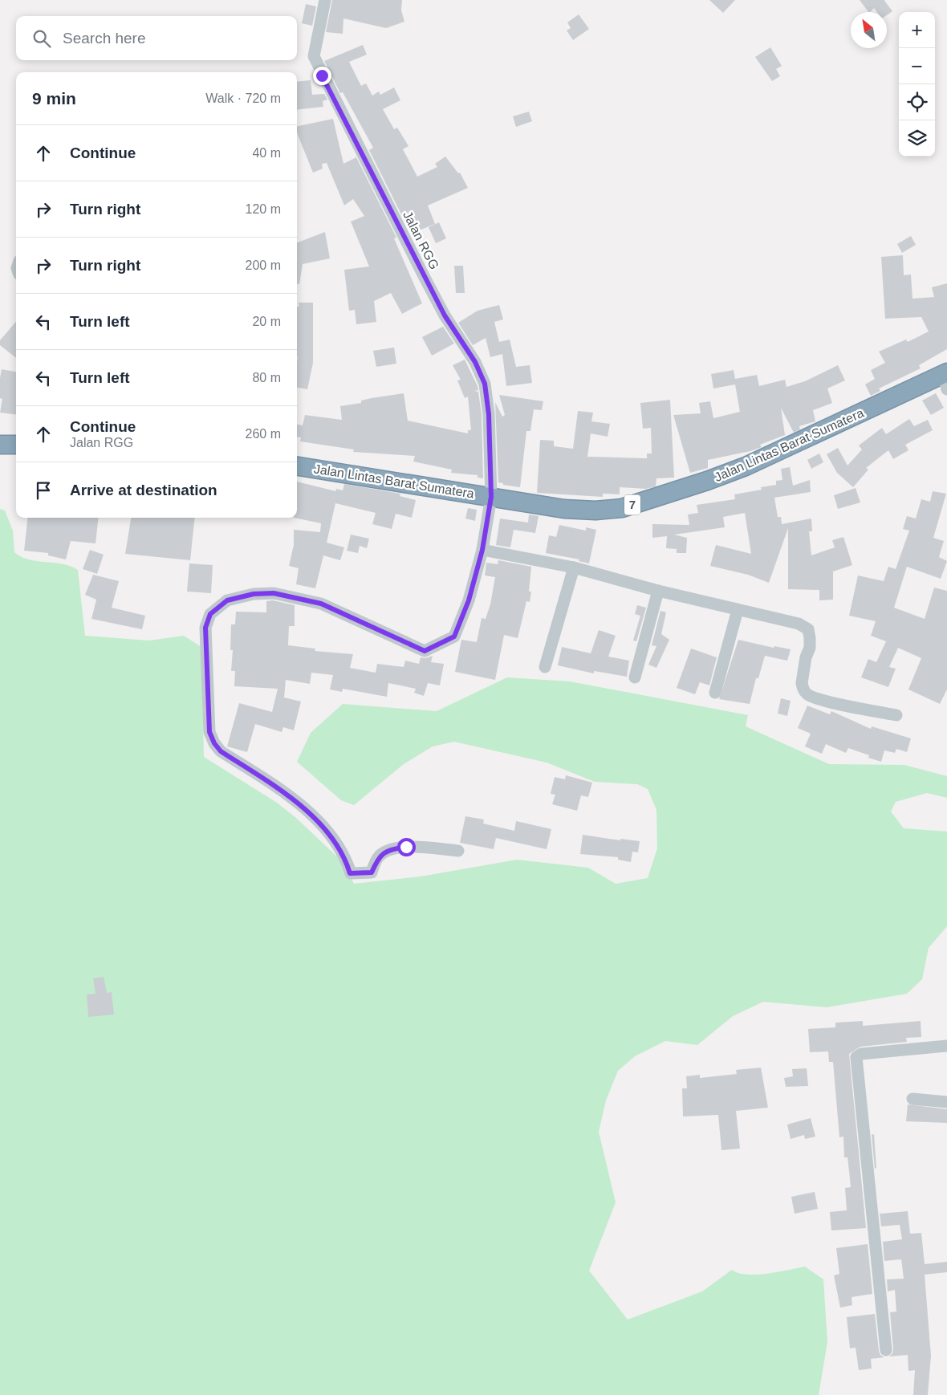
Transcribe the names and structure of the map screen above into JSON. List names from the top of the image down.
{
  "streets": {
    "highway": ["Jalan Lintas Barat Sumatera", "7"],
    "street": ["Jalan RGG"]
  },
  "crossings": [
    ["Jalan RGG", "Jalan Lintas Barat Sumatera"]
  ],
  "north": "top left",
  "page": {
    "map_buttons": ["+", "−"],
    "search": "Search here",
    "heading": ["9 min", "Walk · 720 m"],
    "list": [
      ["Continue", "40 m"],
      ["Turn right", "120 m"],
      ["Turn right", "200 m"],
      ["Turn left", "20 m"],
      ["Turn left", "80 m"],
      ["Continue", "Jalan RGG", "260 m"],
      "Arrive at destination"
    ]
  }
}
